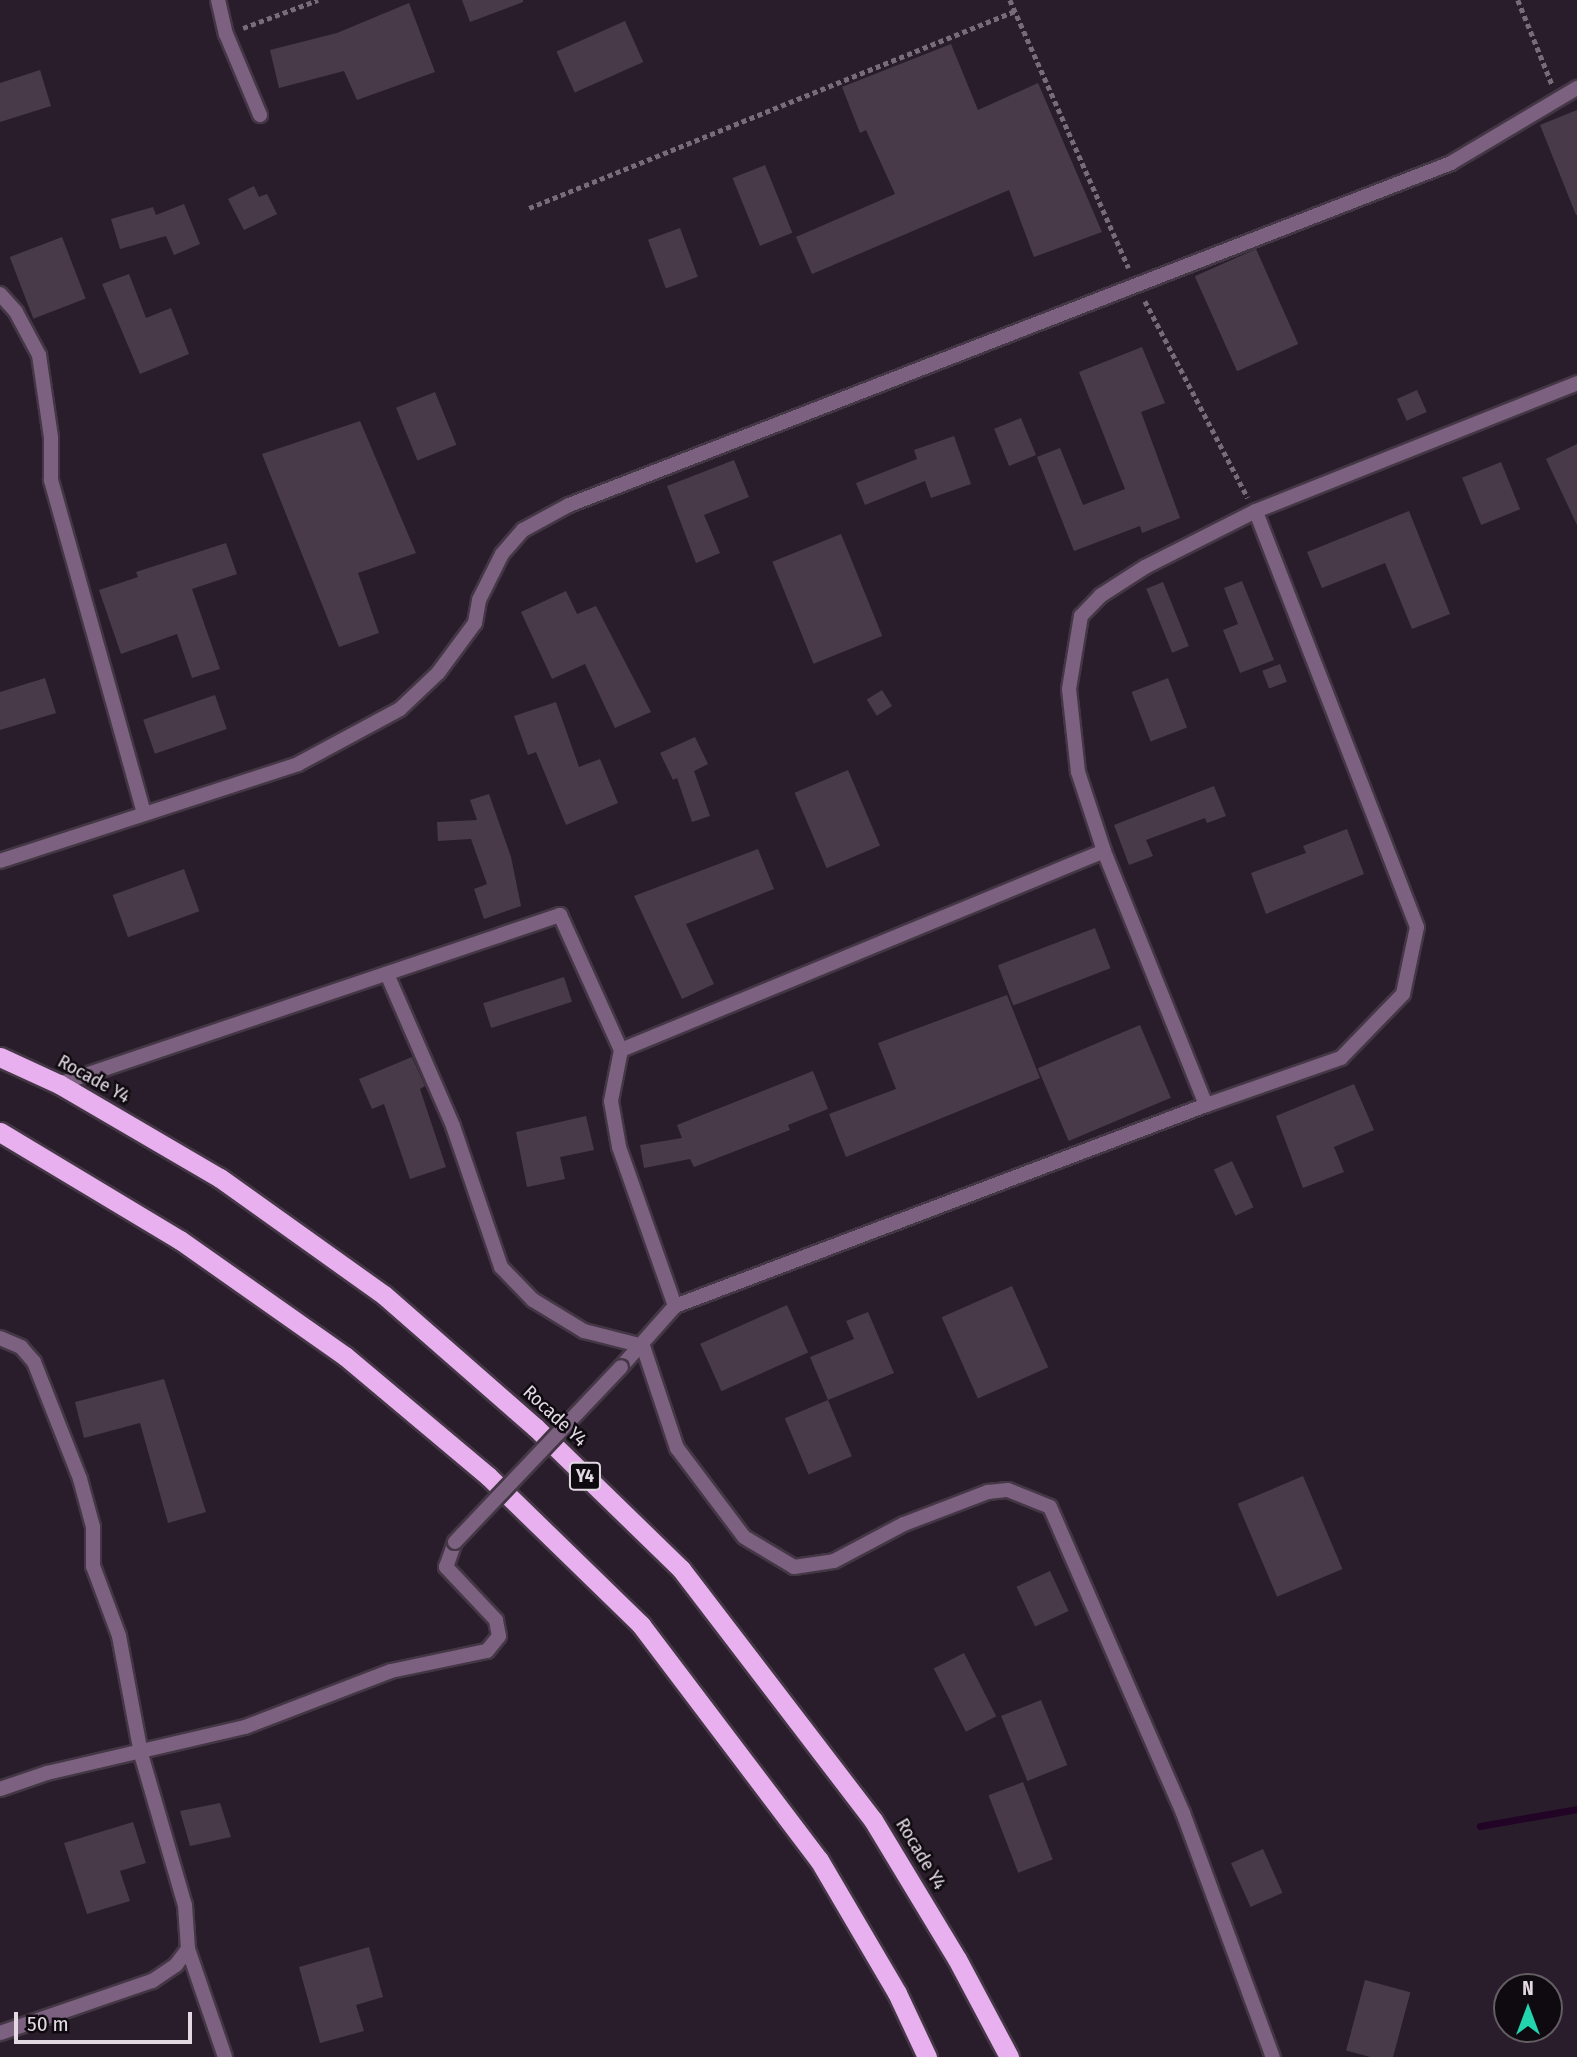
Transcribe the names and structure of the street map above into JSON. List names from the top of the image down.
{
  "streets": {
    "highway": ["Rocade Y4", "Y4"]
  },
  "scale_bar": "50 m",
  "north": "top"
}
